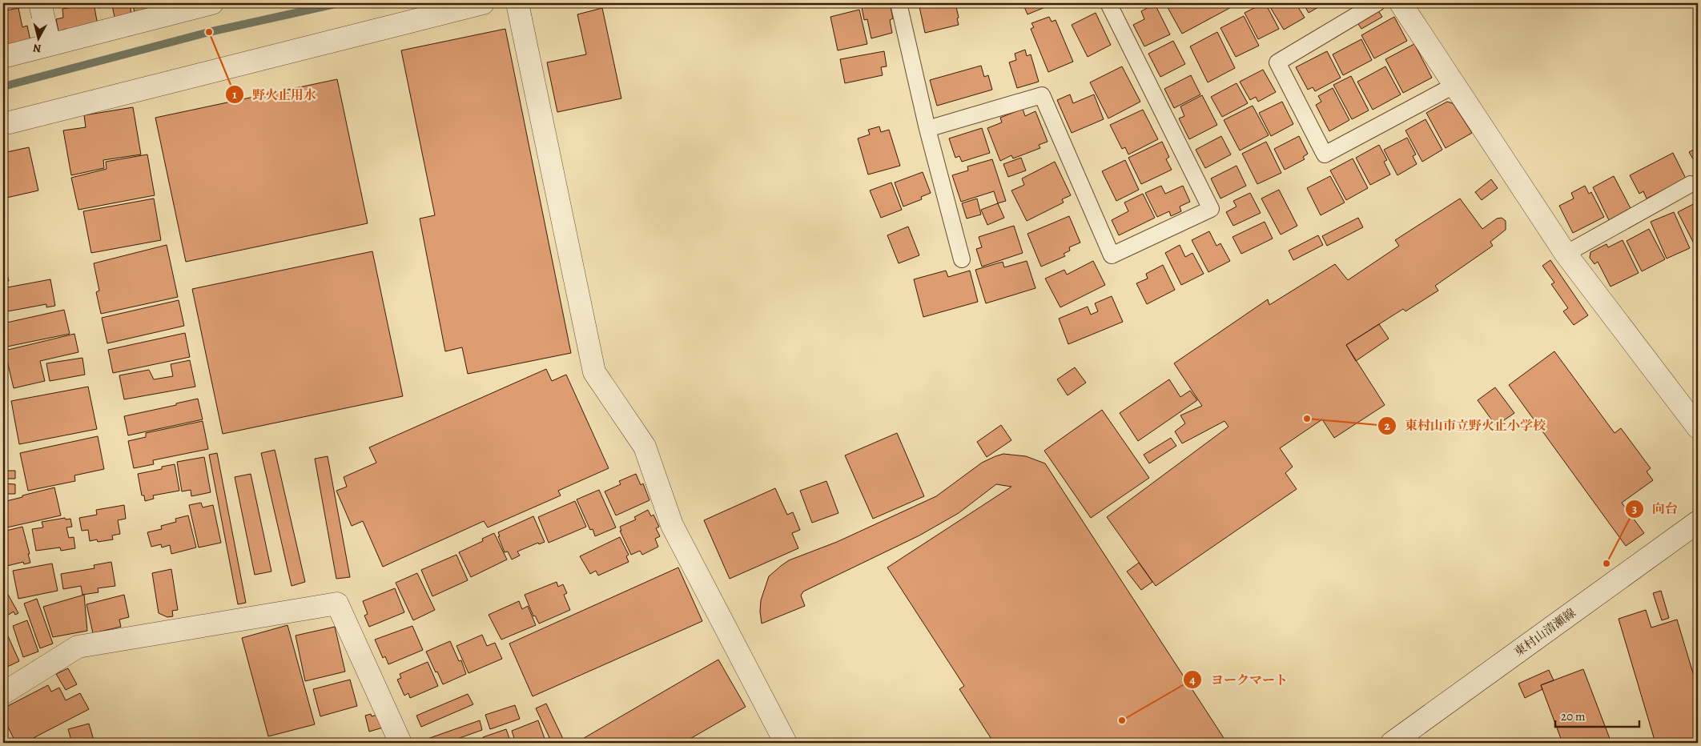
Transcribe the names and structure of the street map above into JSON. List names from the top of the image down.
{
  "streets": {
    "street": ["東村山清瀬線"]
  },
  "places": [
    "野火止用水",
    "東村山市立野火止小学校",
    "向台",
    "ヨークマート"
  ],
  "scale_bar": "20 m",
  "north": "bottom"
}
